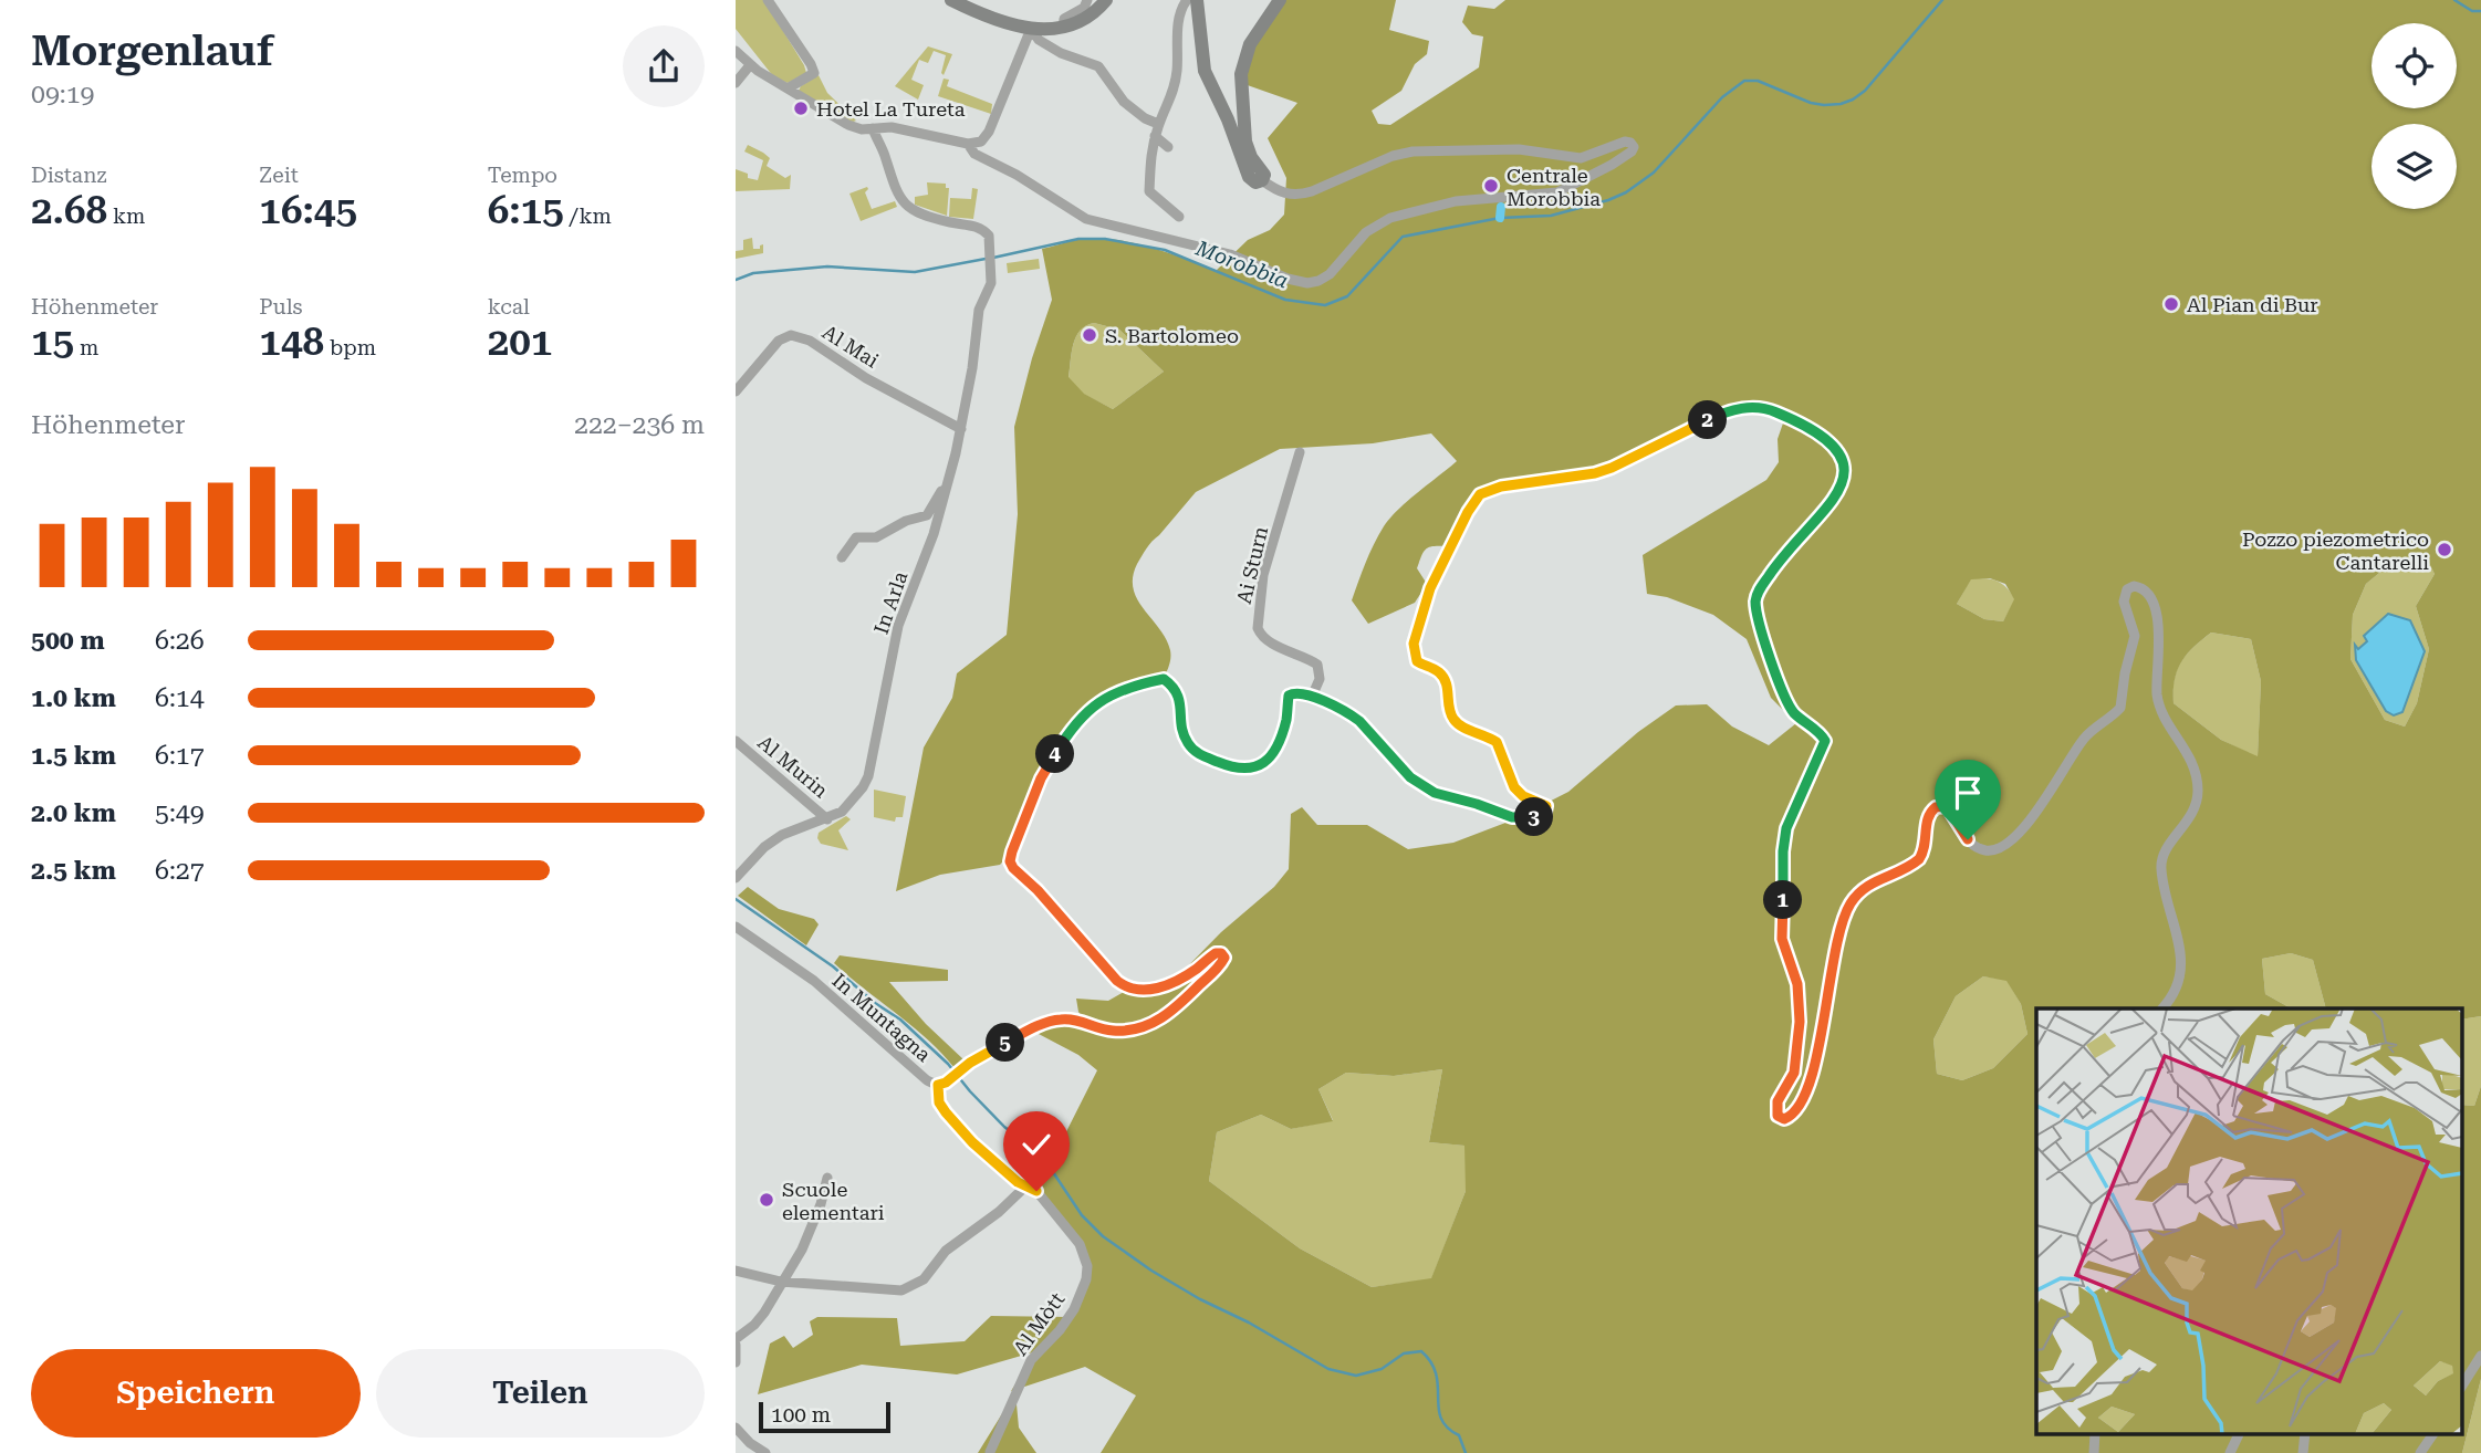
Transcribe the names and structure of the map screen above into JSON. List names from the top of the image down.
{
  "streets": {
    "street": [
      "Al Mai",
      "Ai Sturn",
      "In Arla",
      "Al Murin",
      "In Muntagna",
      "Al Mòtt"
    ]
  },
  "crossings": [
    ["Al Mai", "In Arla"],
    ["Ai Sturn", "In Muntagna"],
    ["In Arla", "Al Murin"],
    ["In Muntagna", "Al Mòtt"]
  ],
  "water": ["Morobbia"],
  "places": [
    "Hotel La Tureta",
    "Centrale Morobbia",
    "Al Pian di Bur",
    "S. Bartolomeo",
    "Pozzo piezometrico Cantarelli",
    "Scuole elementari"
  ],
  "scale_bar": "100 m",
  "page": {
    "heading": ["Morgenlauf", "09:19"],
    "stats": [
      ["Distanz", "2.68 km"],
      ["Zeit", "16:45"],
      ["Tempo", "6:15 /km"],
      ["Höhenmeter", "15 m"],
      ["Puls", "148 bpm"],
      ["kcal", "201"]
    ],
    "chart": ["Höhenmeter", "222–236 m"],
    "pins": [
      "2",
      "4",
      "3",
      "1",
      "5"
    ],
    "list": [
      {
        "name": "500 m",
        "note": "6:26"
      },
      {
        "name": "1.0 km",
        "note": "6:14"
      },
      {
        "name": "1.5 km",
        "note": "6:17"
      },
      {
        "name": "2.0 km",
        "note": "5:49"
      },
      {
        "name": "2.5 km",
        "note": "6:27"
      }
    ],
    "buttons": ["Speichern", "Teilen"],
    "scale": "100 m"
  }
}
